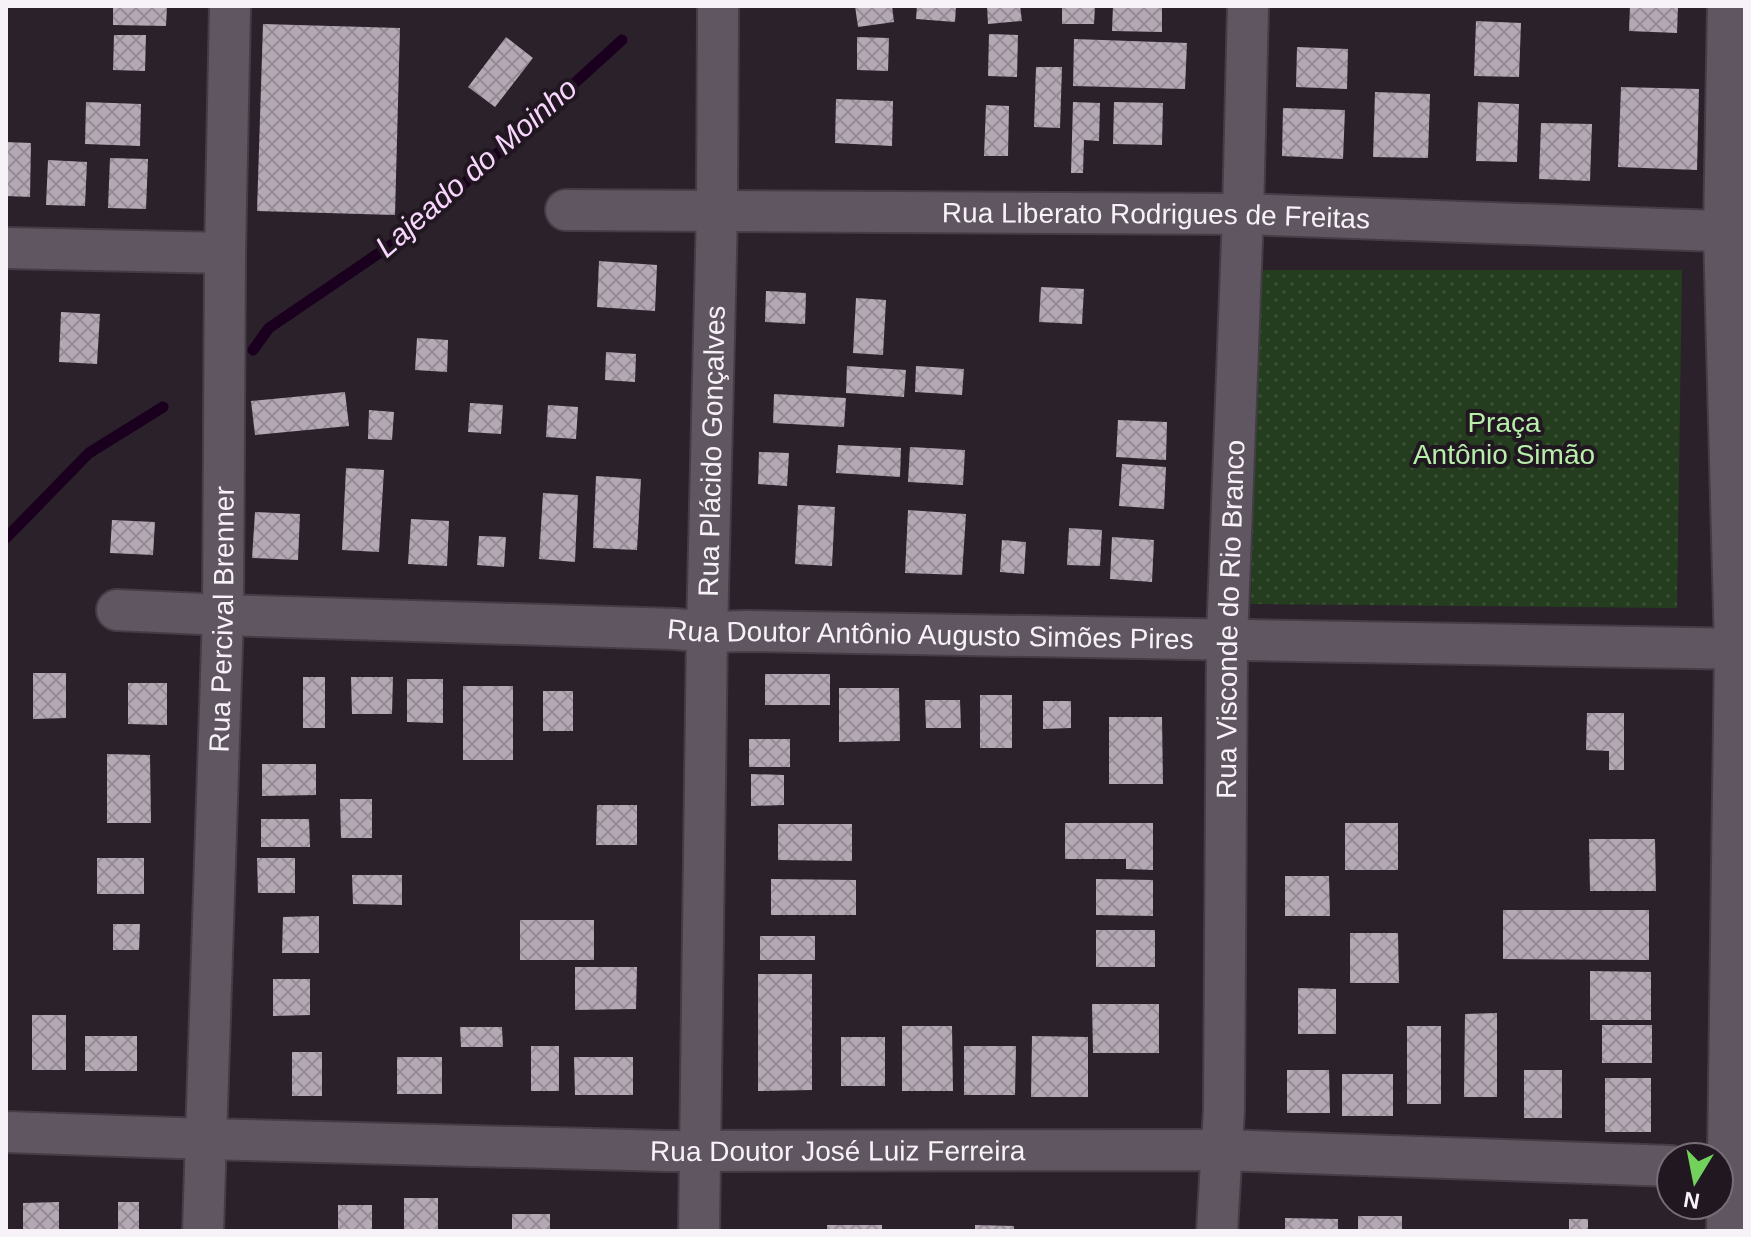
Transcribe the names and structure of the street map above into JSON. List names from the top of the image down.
{
  "streets": {
    "street": [
      "Rua Liberato Rodrigues de Freitas",
      "Rua Plácido Gonçalves",
      "Rua Percival Brenner",
      "Rua Visconde do Rio Branco",
      "Rua Doutor Antônio Augusto Simões Pires",
      "Rua Doutor José Luiz Ferreira"
    ]
  },
  "crossings": [
    ["Rua Liberato Rodrigues de Freitas", "Rua Plácido Gonçalves"],
    ["Rua Liberato Rodrigues de Freitas", "Rua Visconde do Rio Branco"],
    ["Rua Plácido Gonçalves", "Rua Doutor Antônio Augusto Simões Pires"],
    ["Rua Plácido Gonçalves", "Rua Doutor José Luiz Ferreira"],
    ["Rua Percival Brenner", "Rua Doutor Antônio Augusto Simões Pires"],
    ["Rua Percival Brenner", "Rua Doutor José Luiz Ferreira"],
    ["Rua Visconde do Rio Branco", "Rua Doutor Antônio Augusto Simões Pires"],
    ["Rua Visconde do Rio Branco", "Rua Doutor José Luiz Ferreira"]
  ],
  "water": ["Lajeado do Moinho"],
  "parks": ["Praça Antônio Simão"],
  "north": "bottom"
}
